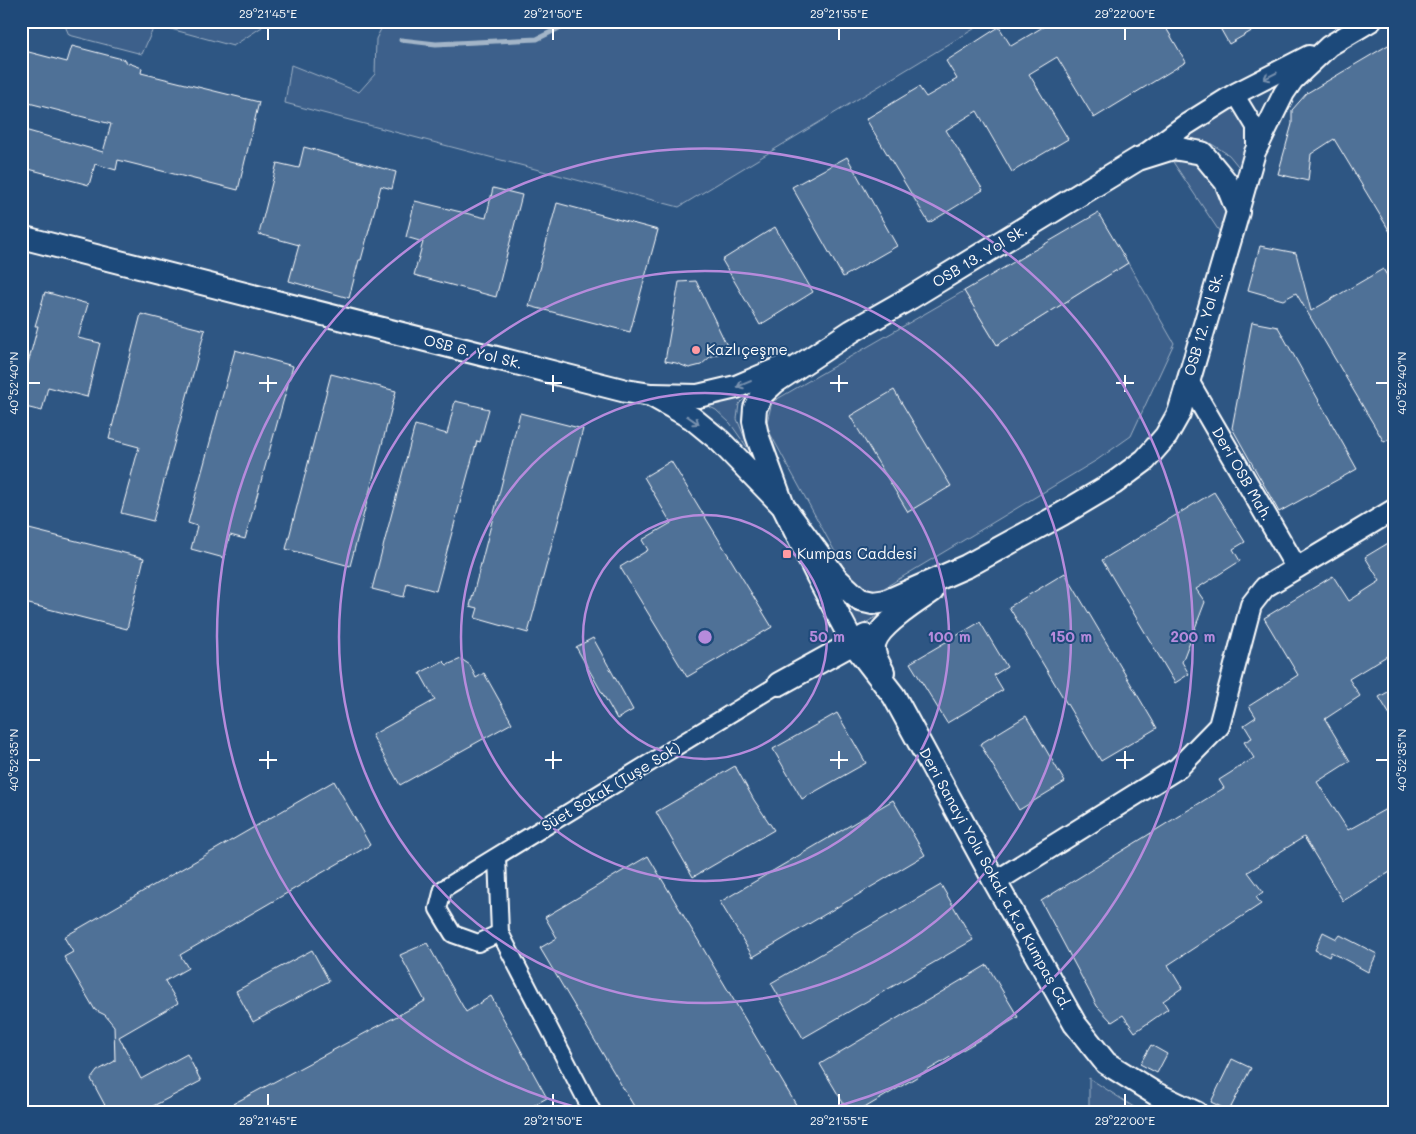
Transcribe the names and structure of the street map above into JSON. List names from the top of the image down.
{
  "streets": {
    "main road": [
      "OSB 13. Yol Sk.",
      "OSB 12. Yol Sk.",
      "OSB 6. Yol Sk.",
      "Deri Sanayi Yolu Sokak a.k.a Kumpas Cd."
    ],
    "street": ["Deri OSB Mah.", "Süet Sokak (Tuşe Sok)"]
  },
  "crossings": [
    ["OSB 13. Yol Sk.", "OSB 12. Yol Sk."],
    ["OSB 12. Yol Sk.", "Deri OSB Mah."],
    ["OSB 6. Yol Sk.", "Deri Sanayi Yolu Sokak a.k.a Kumpas Cd."]
  ],
  "places": {
    "other": ["Kazlıçeşme"],
    "transit": ["Kumpas Caddesi"]
  },
  "coordinates": [
    "29°21'45\"E",
    "29°21'50\"E",
    "29°21'55\"E",
    "29°22'00\"E",
    "40°52'40\"N",
    "40°52'35\"N"
  ],
  "rings": [
    "50 m",
    "100 m",
    "150 m",
    "200 m"
  ]
}
